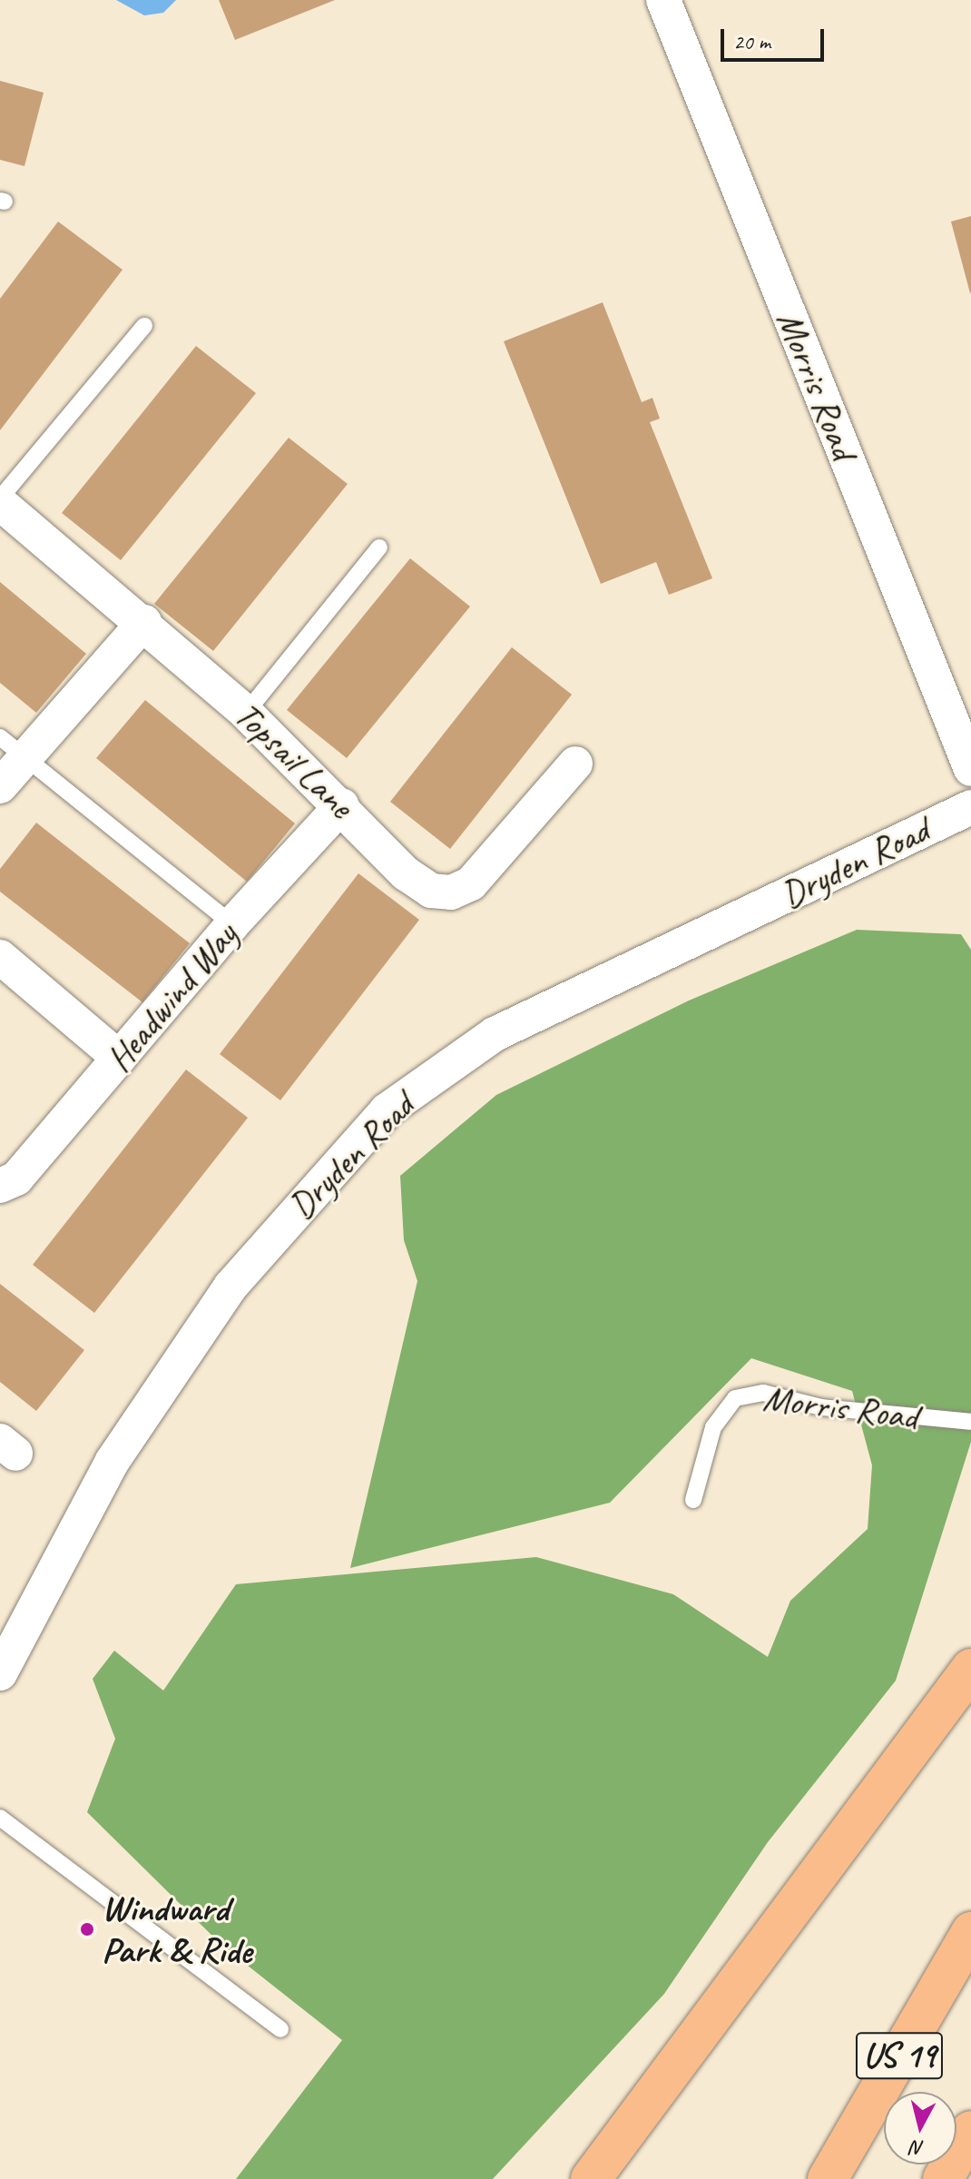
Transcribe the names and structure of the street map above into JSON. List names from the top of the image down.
{
  "streets": {
    "highway": ["US 19"],
    "street": [
      "Morris Road",
      "Topsail Lane",
      "Dryden Road",
      "Headwind Way"
    ]
  },
  "crossings": [
    ["Topsail Lane", "Headwind Way"]
  ],
  "places": ["Windward Park & Ride"],
  "scale_bar": "20 m",
  "north": "bottom"
}
